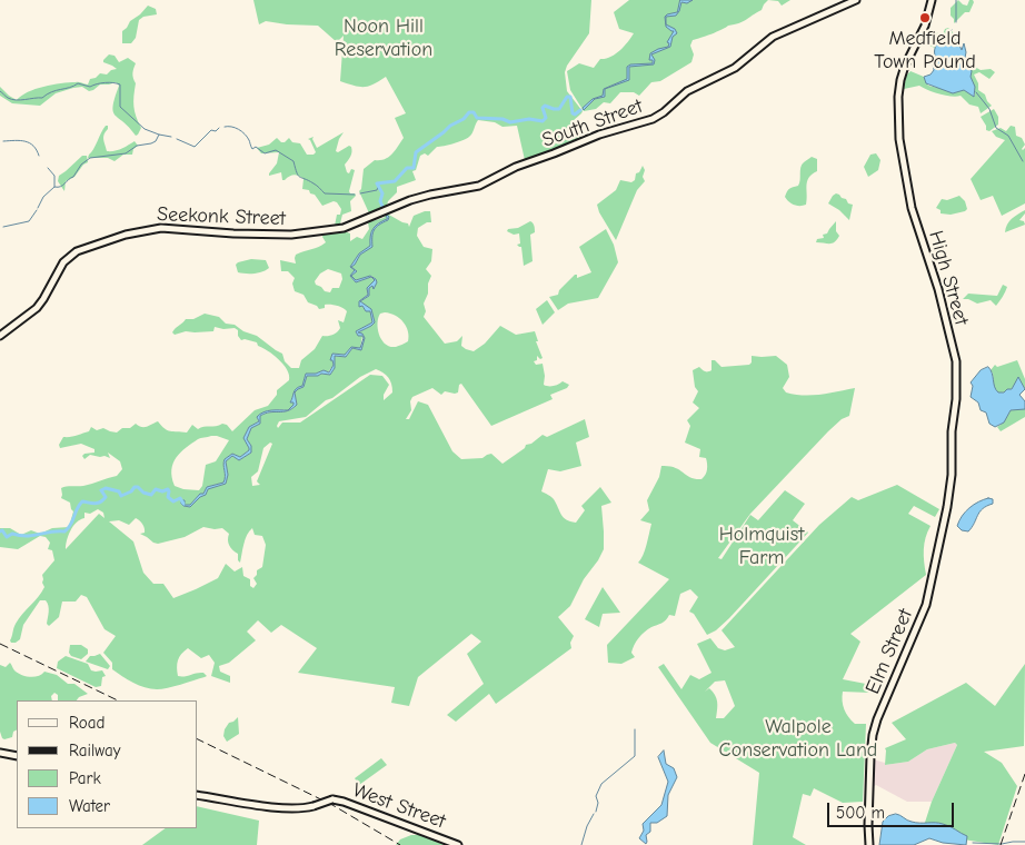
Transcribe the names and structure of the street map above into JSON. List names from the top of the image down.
{
  "streets": {
    "main road": [
      "South Street",
      "Seekonk Street",
      "High Street",
      "Elm Street",
      "West Street"
    ]
  },
  "crossings": [
    ["South Street", "Seekonk Street"],
    ["High Street", "Elm Street"]
  ],
  "parks": ["Noon Hill Reservation", "Holmquist Farm", "Walpole Conservation Land"],
  "places": ["Medfield Town Pound"],
  "legend": [
    "Road",
    "Railway",
    "Park",
    "Water"
  ],
  "scale_bar": "500 m"
}
